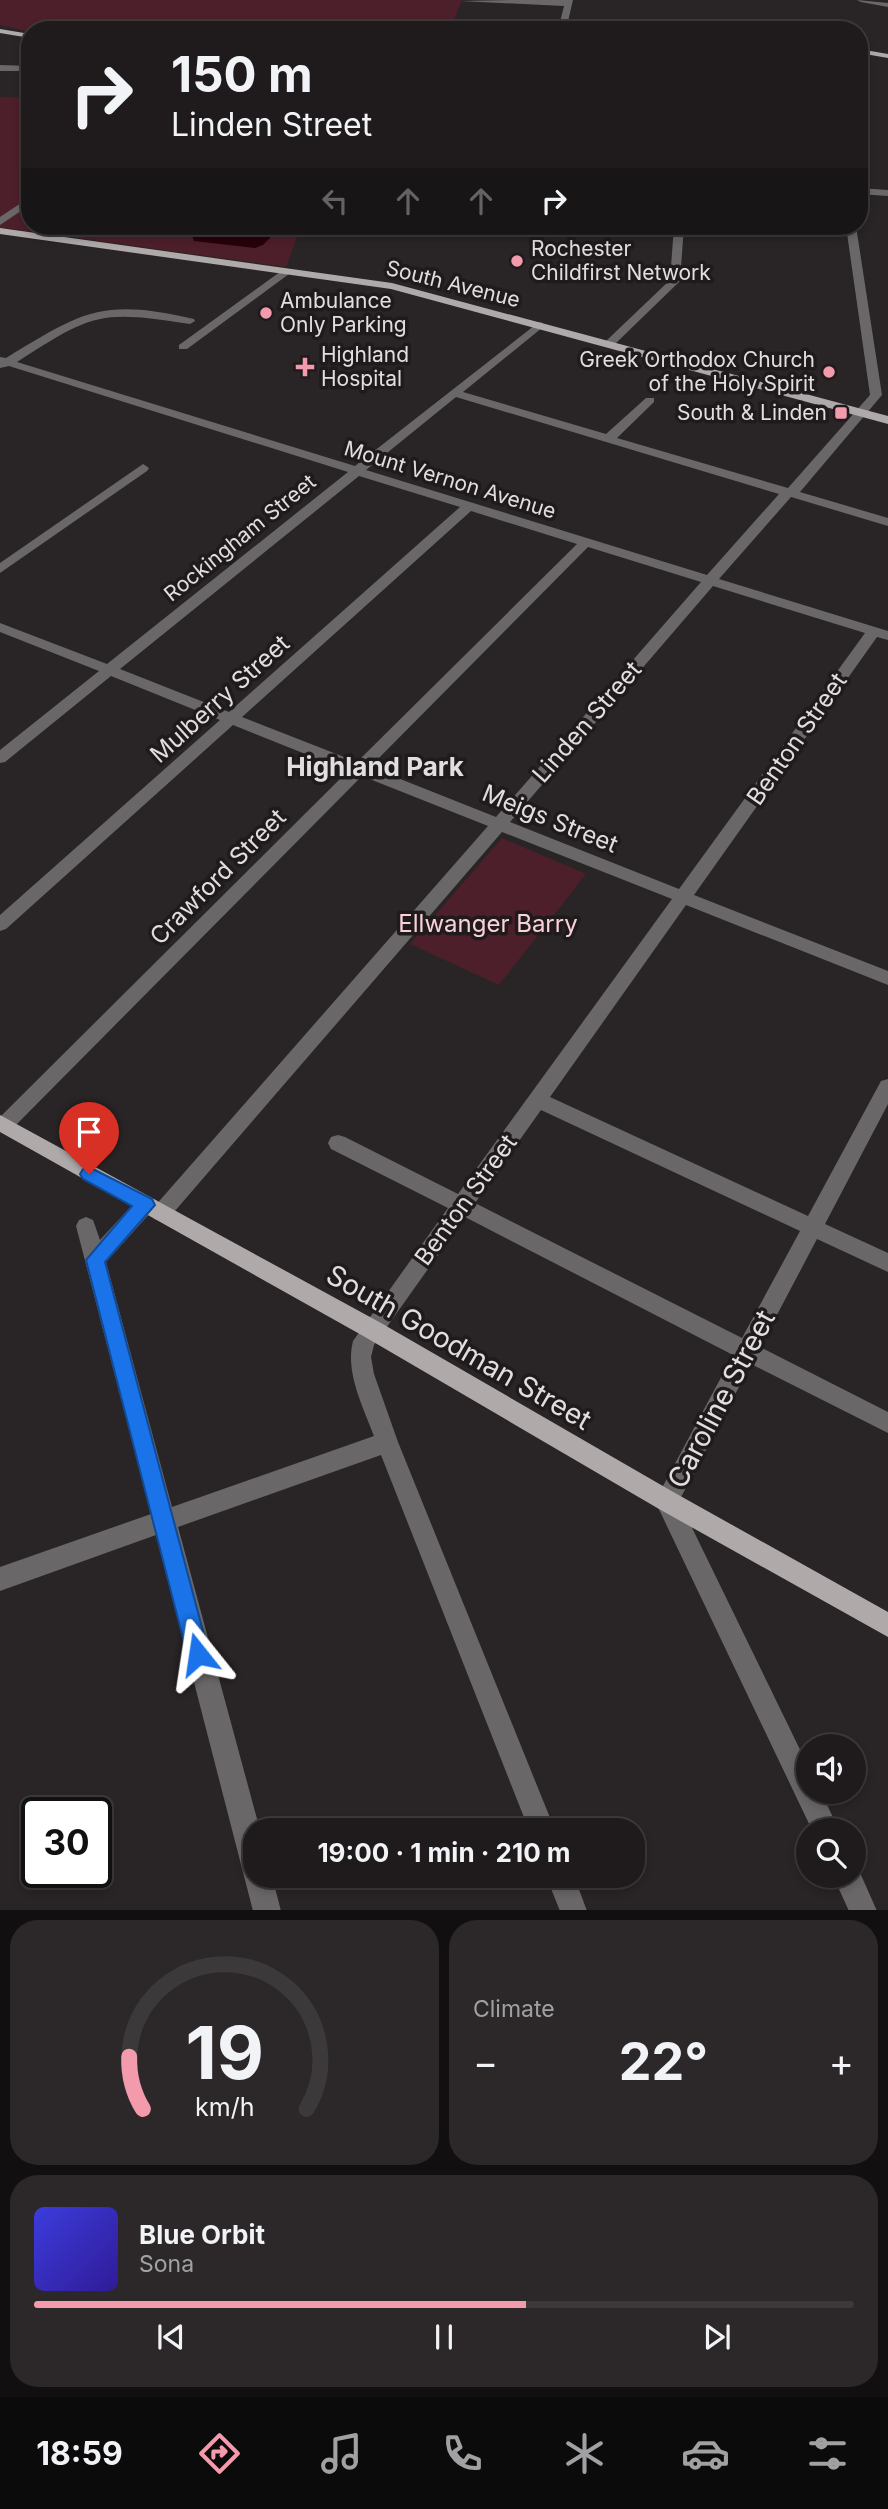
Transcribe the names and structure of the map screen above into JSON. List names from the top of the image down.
{
  "streets": {
    "main road": ["South Avenue", "South Goodman Street"],
    "street": [
      "Mount Vernon Avenue",
      "Rockingham Street",
      "Mulberry Street",
      "Linden Street",
      "Benton Street",
      "Meigs Street",
      "Crawford Street",
      "Caroline Street"
    ]
  },
  "crossings": [
    ["South Avenue", "Rockingham Street"],
    ["South Avenue", "Linden Street"],
    ["Mount Vernon Avenue", "Rockingham Street"],
    ["Mount Vernon Avenue", "Mulberry Street"],
    ["Mount Vernon Avenue", "Linden Street"],
    ["Mount Vernon Avenue", "Benton Street"],
    ["Mount Vernon Avenue", "Crawford Street"],
    ["Rockingham Street", "Meigs Street"],
    ["Mulberry Street", "Meigs Street"],
    ["Linden Street", "Meigs Street"],
    ["Linden Street", "South Goodman Street"],
    ["Benton Street", "Meigs Street"],
    ["Benton Street", "South Goodman Street"],
    ["Meigs Street", "Crawford Street"],
    ["Crawford Street", "South Goodman Street"],
    ["South Goodman Street", "Caroline Street"]
  ],
  "districts": ["Highland Park"],
  "parks": ["Ellwanger Barry"],
  "places": {
    "other": ["Rochester Childfirst Network", "Ambulance Only Parking", "Greek Orthodox Church of the Holy Spirit"],
    "health": ["Highland Hospital"],
    "transit": ["South & Linden"]
  },
  "page": {
    "turn": ["150 m", "Linden Street"],
    "limit": "30",
    "trip": "19:00 · 1 min · 210 m",
    "tile": "Climate",
    "heat": ["−", "22°", "+"],
    "song": ["Blue Orbit", "Sona"],
    "tabs": "18:59",
    "gauge": ["19", "km/h"]
  }
}
